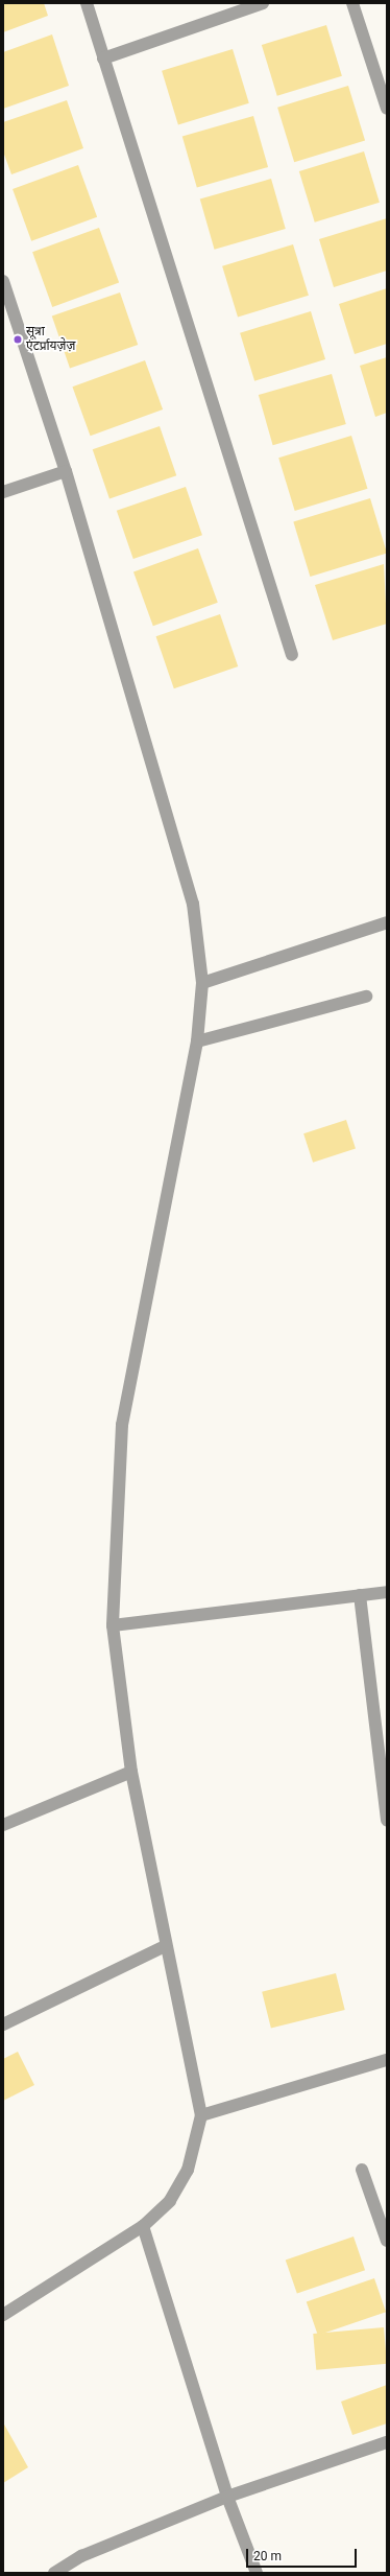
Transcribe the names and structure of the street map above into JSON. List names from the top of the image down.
{
  "places": ["सूत्रा एंटर्प्रायज़ेज़"],
  "scale_bar": "20 m"
}
